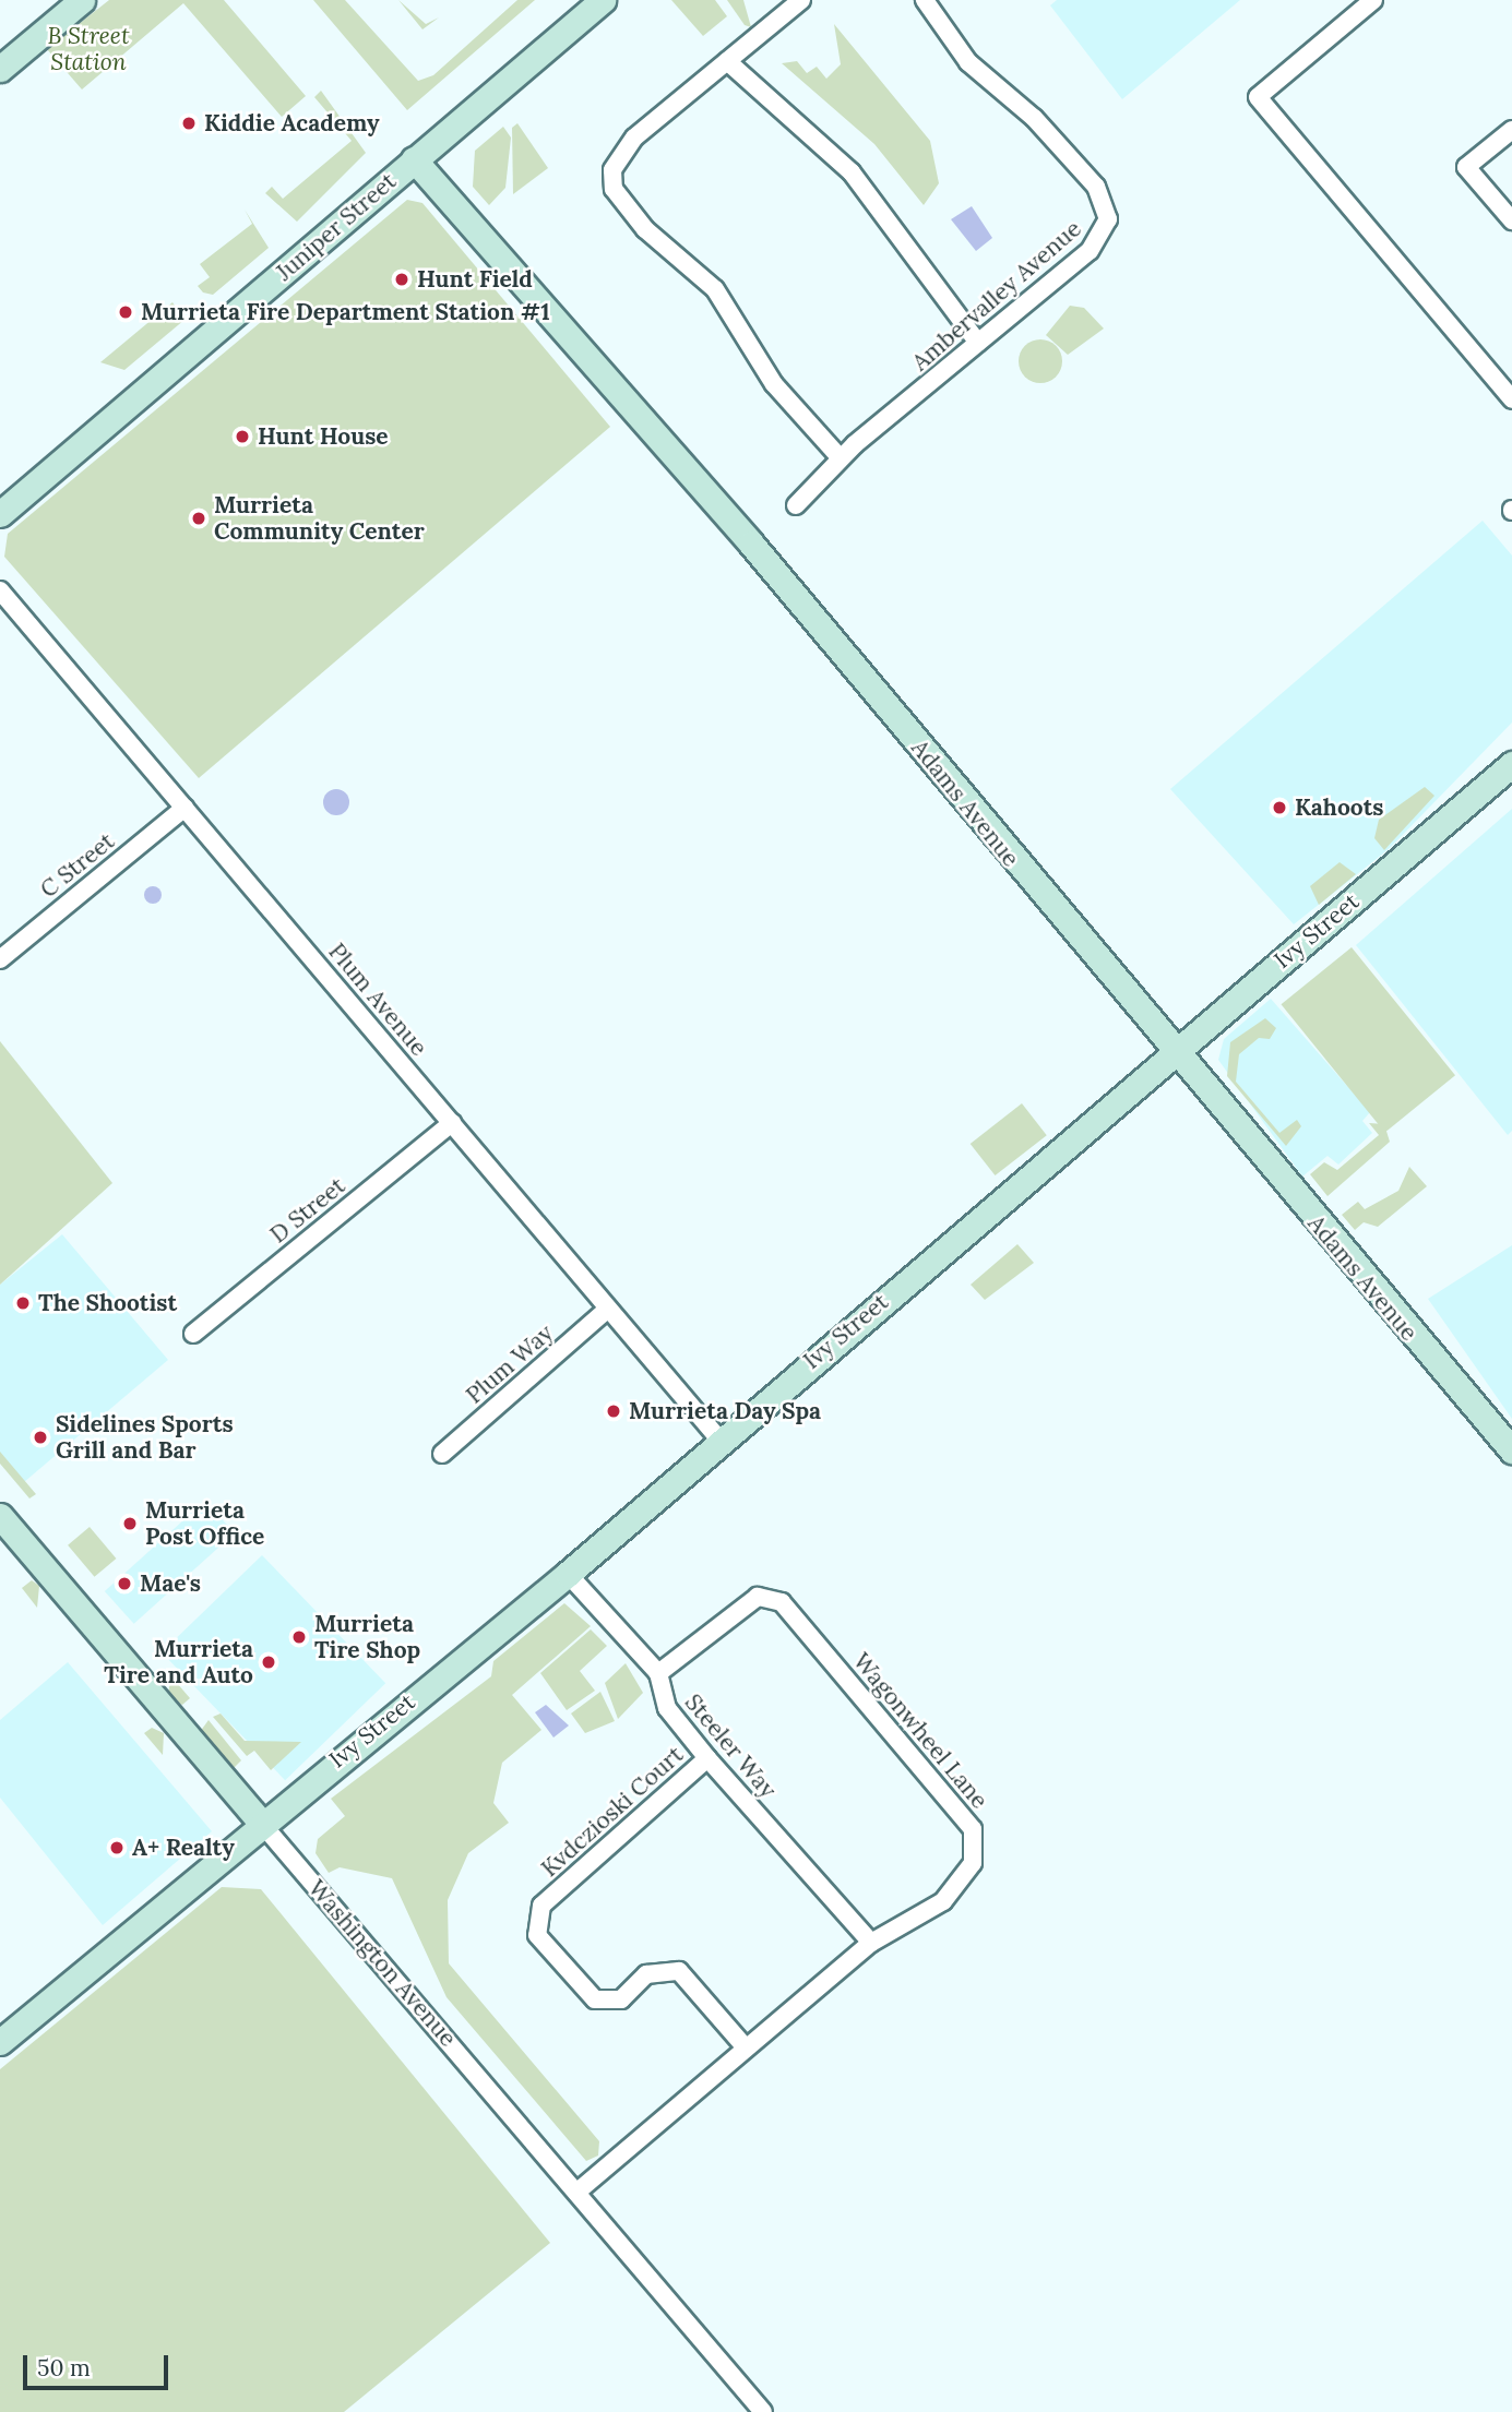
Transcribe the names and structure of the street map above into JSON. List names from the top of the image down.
{
  "streets": {
    "street": [
      "Juniper Street",
      "Ambervalley Avenue",
      "Adams Avenue",
      "C Street",
      "Ivy Street",
      "Plum Avenue",
      "D Street",
      "Plum Way",
      "Wagonwheel Lane",
      "Steeler Way",
      "Kvdczioski Court",
      "Washington Avenue"
    ]
  },
  "crossings": [
    ["Juniper Street", "Adams Avenue"],
    ["Adams Avenue", "Ivy Street"],
    ["C Street", "Plum Avenue"],
    ["Ivy Street", "Plum Avenue"],
    ["Ivy Street", "Steeler Way"],
    ["Ivy Street", "Washington Avenue"],
    ["Plum Avenue", "D Street"],
    ["Plum Avenue", "Plum Way"],
    ["Wagonwheel Lane", "Steeler Way"],
    ["Wagonwheel Lane", "Kvdczioski Court"],
    ["Wagonwheel Lane", "Washington Avenue"],
    ["Steeler Way", "Kvdczioski Court"]
  ],
  "parks": ["B Street Station"],
  "places": [
    "Kiddie Academy",
    "Hunt Field",
    "Murrieta Fire Department Station #1",
    "Hunt House",
    "Murrieta Community Center",
    "Kahoots",
    "The Shootist",
    "Murrieta Day Spa",
    "Sidelines Sports Grill and Bar",
    "Murrieta Post Office",
    "Mae's",
    "Murrieta Tire Shop",
    "Murrieta Tire and Auto",
    "A+ Realty"
  ],
  "scale_bar": "50 m"
}
